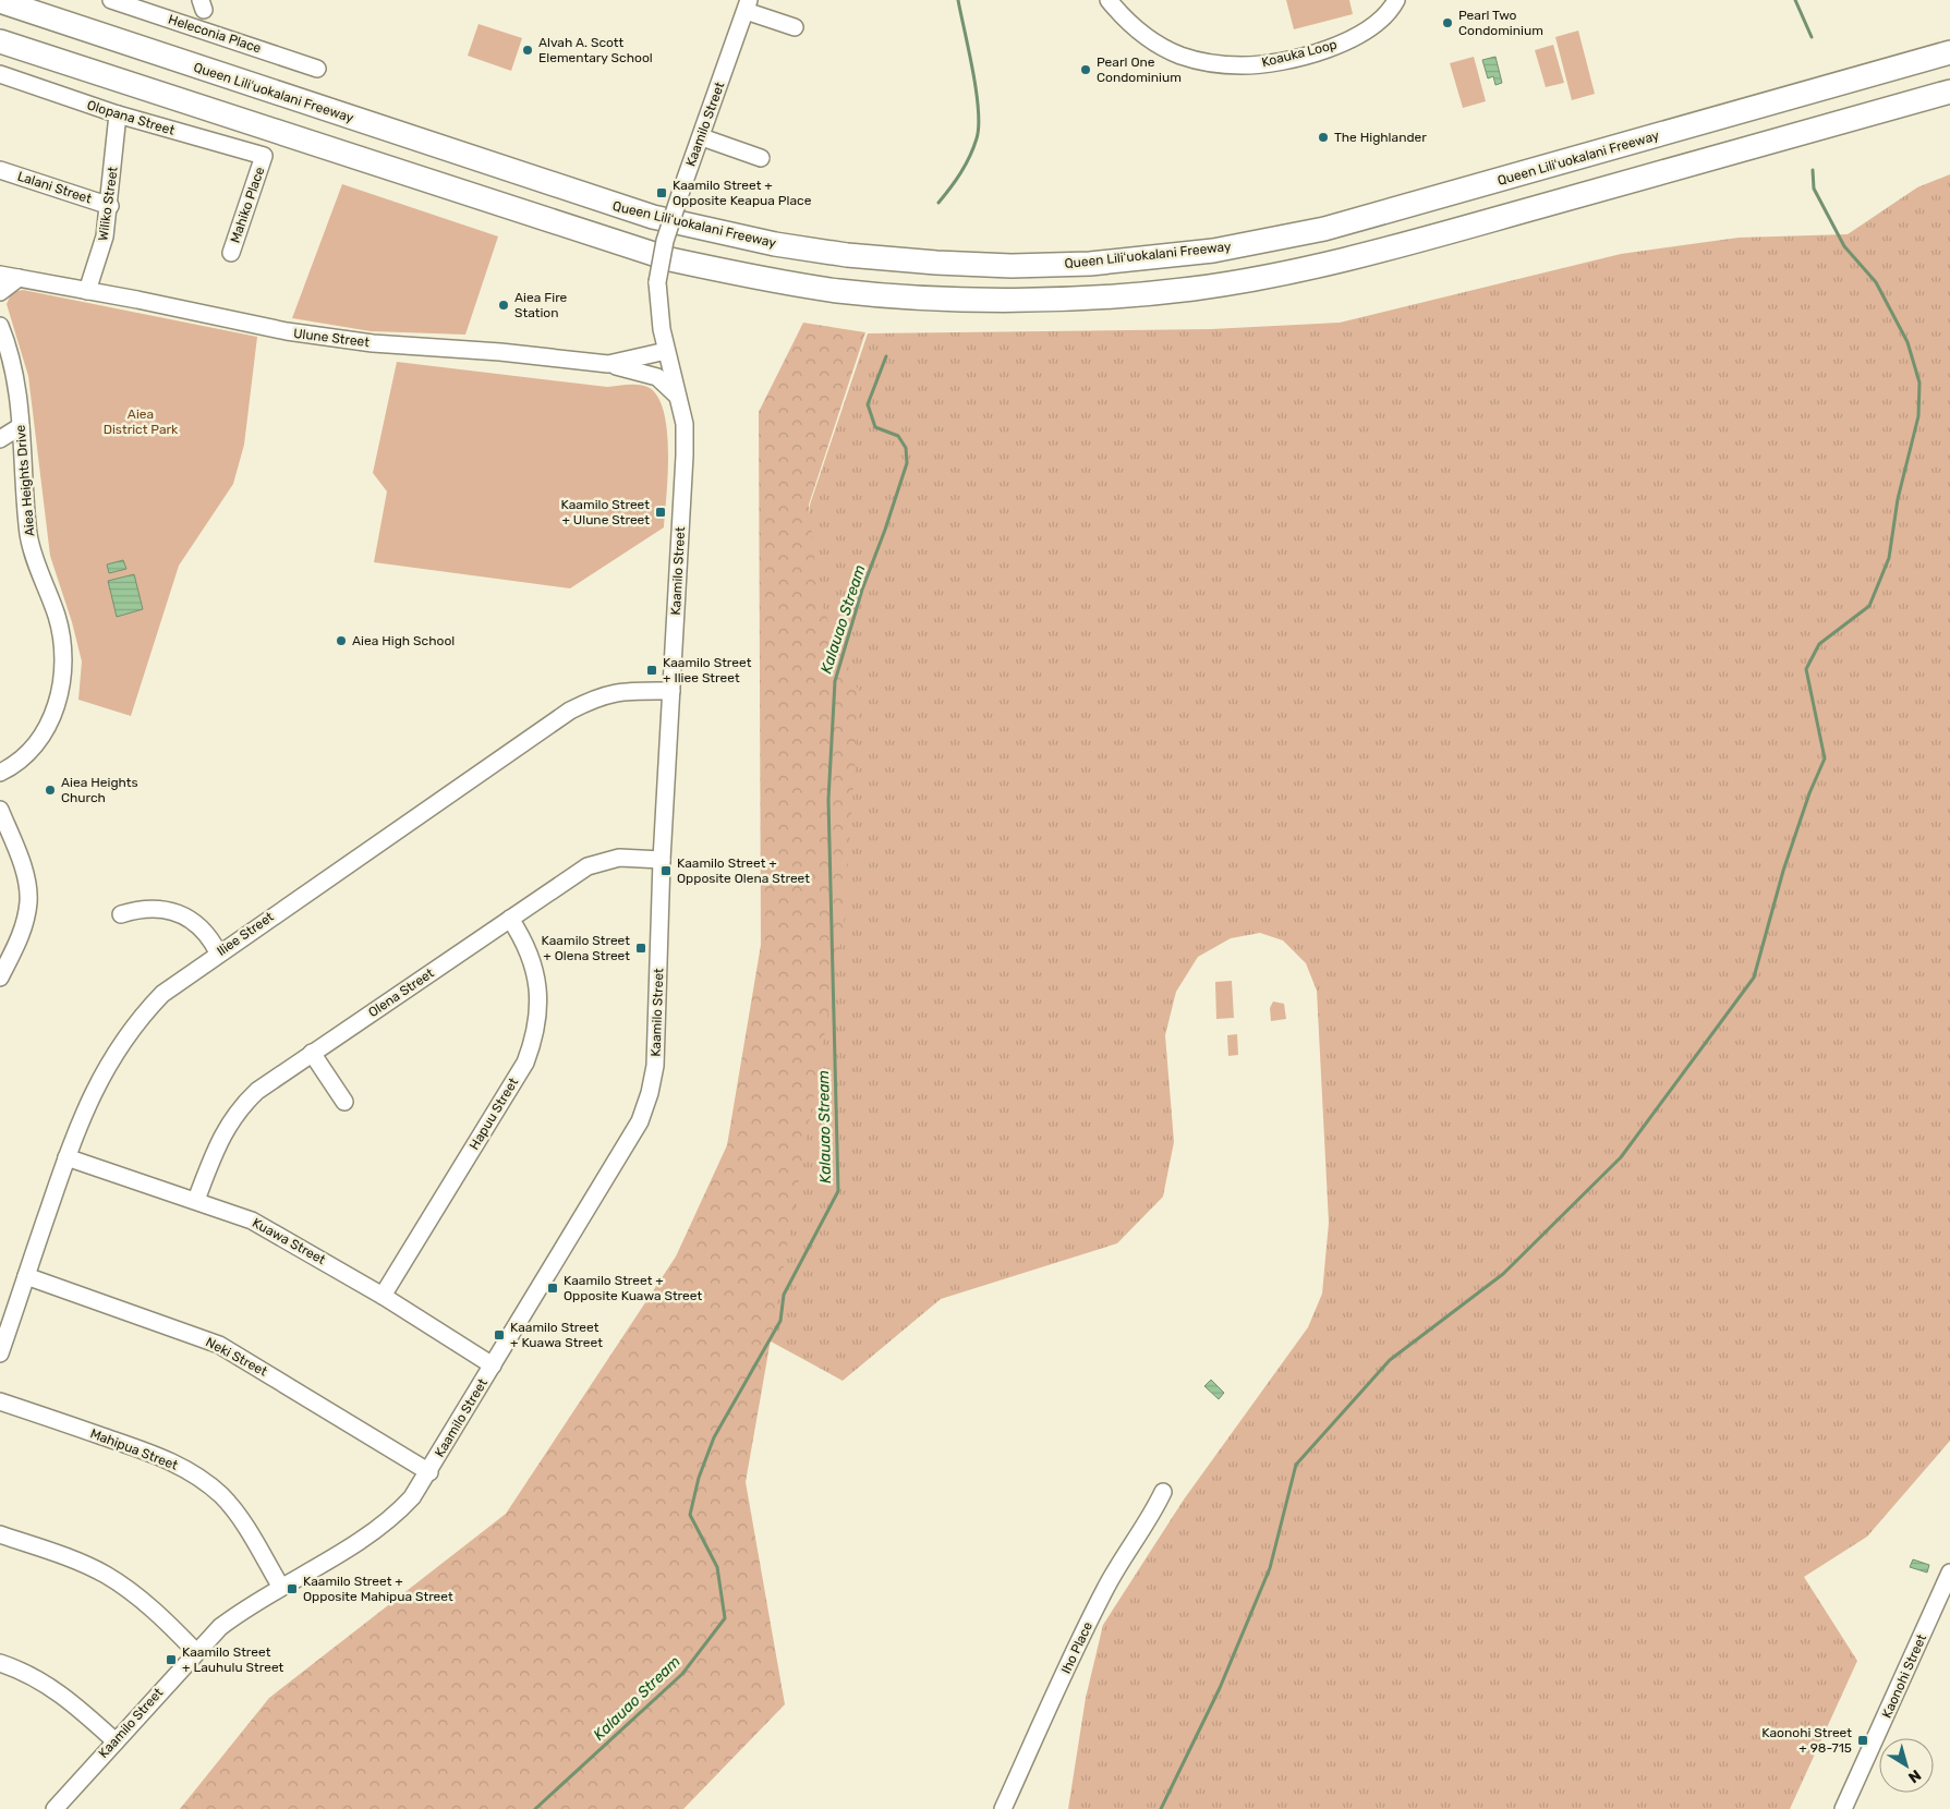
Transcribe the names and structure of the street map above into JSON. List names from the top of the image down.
{
  "streets": {
    "highway": ["Queen Liliʻuokalani Freeway"],
    "street": [
      "Heleconia Place",
      "Koauka Loop",
      "Olopana Street",
      "Kaamilo Street",
      "Lalani Street",
      "Wiliko Street",
      "Mahiko Place",
      "Ulune Street",
      "Aiea Heights Drive",
      "Iliee Street",
      "Olena Street",
      "Hapuu Street",
      "Kuawa Street",
      "Neki Street",
      "Mahipua Street",
      "Iho Place",
      "Kaonohi Street"
    ]
  },
  "crossings": [
    ["Olopana Street", "Wiliko Street"],
    ["Olopana Street", "Mahiko Place"],
    ["Kaamilo Street", "Ulune Street"],
    ["Kaamilo Street", "Iliee Street"],
    ["Kaamilo Street", "Olena Street"],
    ["Kaamilo Street", "Kuawa Street"],
    ["Kaamilo Street", "Neki Street"],
    ["Kaamilo Street", "Mahipua Street"],
    ["Lalani Street", "Wiliko Street"],
    ["Wiliko Street", "Ulune Street"],
    ["Iliee Street", "Kuawa Street"],
    ["Iliee Street", "Neki Street"],
    ["Olena Street", "Hapuu Street"],
    ["Olena Street", "Kuawa Street"],
    ["Hapuu Street", "Kuawa Street"]
  ],
  "water": ["Kalauao Stream"],
  "parks": ["Aiea District Park"],
  "places": {
    "other": [
      "Pearl Two Condominium",
      "Alvah A. Scott Elementary School",
      "Pearl One Condominium",
      "The Highlander",
      "Aiea Fire Station",
      "Aiea High School",
      "Aiea Heights Church"
    ],
    "transit": [
      "Kaamilo Street + Opposite Keapua Place",
      "Kaamilo Street + Ulune Street",
      "Kaamilo Street + Iliee Street",
      "Kaamilo Street + Opposite Olena Street",
      "Kaamilo Street + Olena Street",
      "Kaamilo Street + Opposite Kuawa Street",
      "Kaamilo Street + Kuawa Street",
      "Kaamilo Street + Opposite Mahipua Street",
      "Kaamilo Street + Lauhulu Street",
      "Kaonohi Street + 98-715"
    ]
  },
  "north": "bottom right"
}
